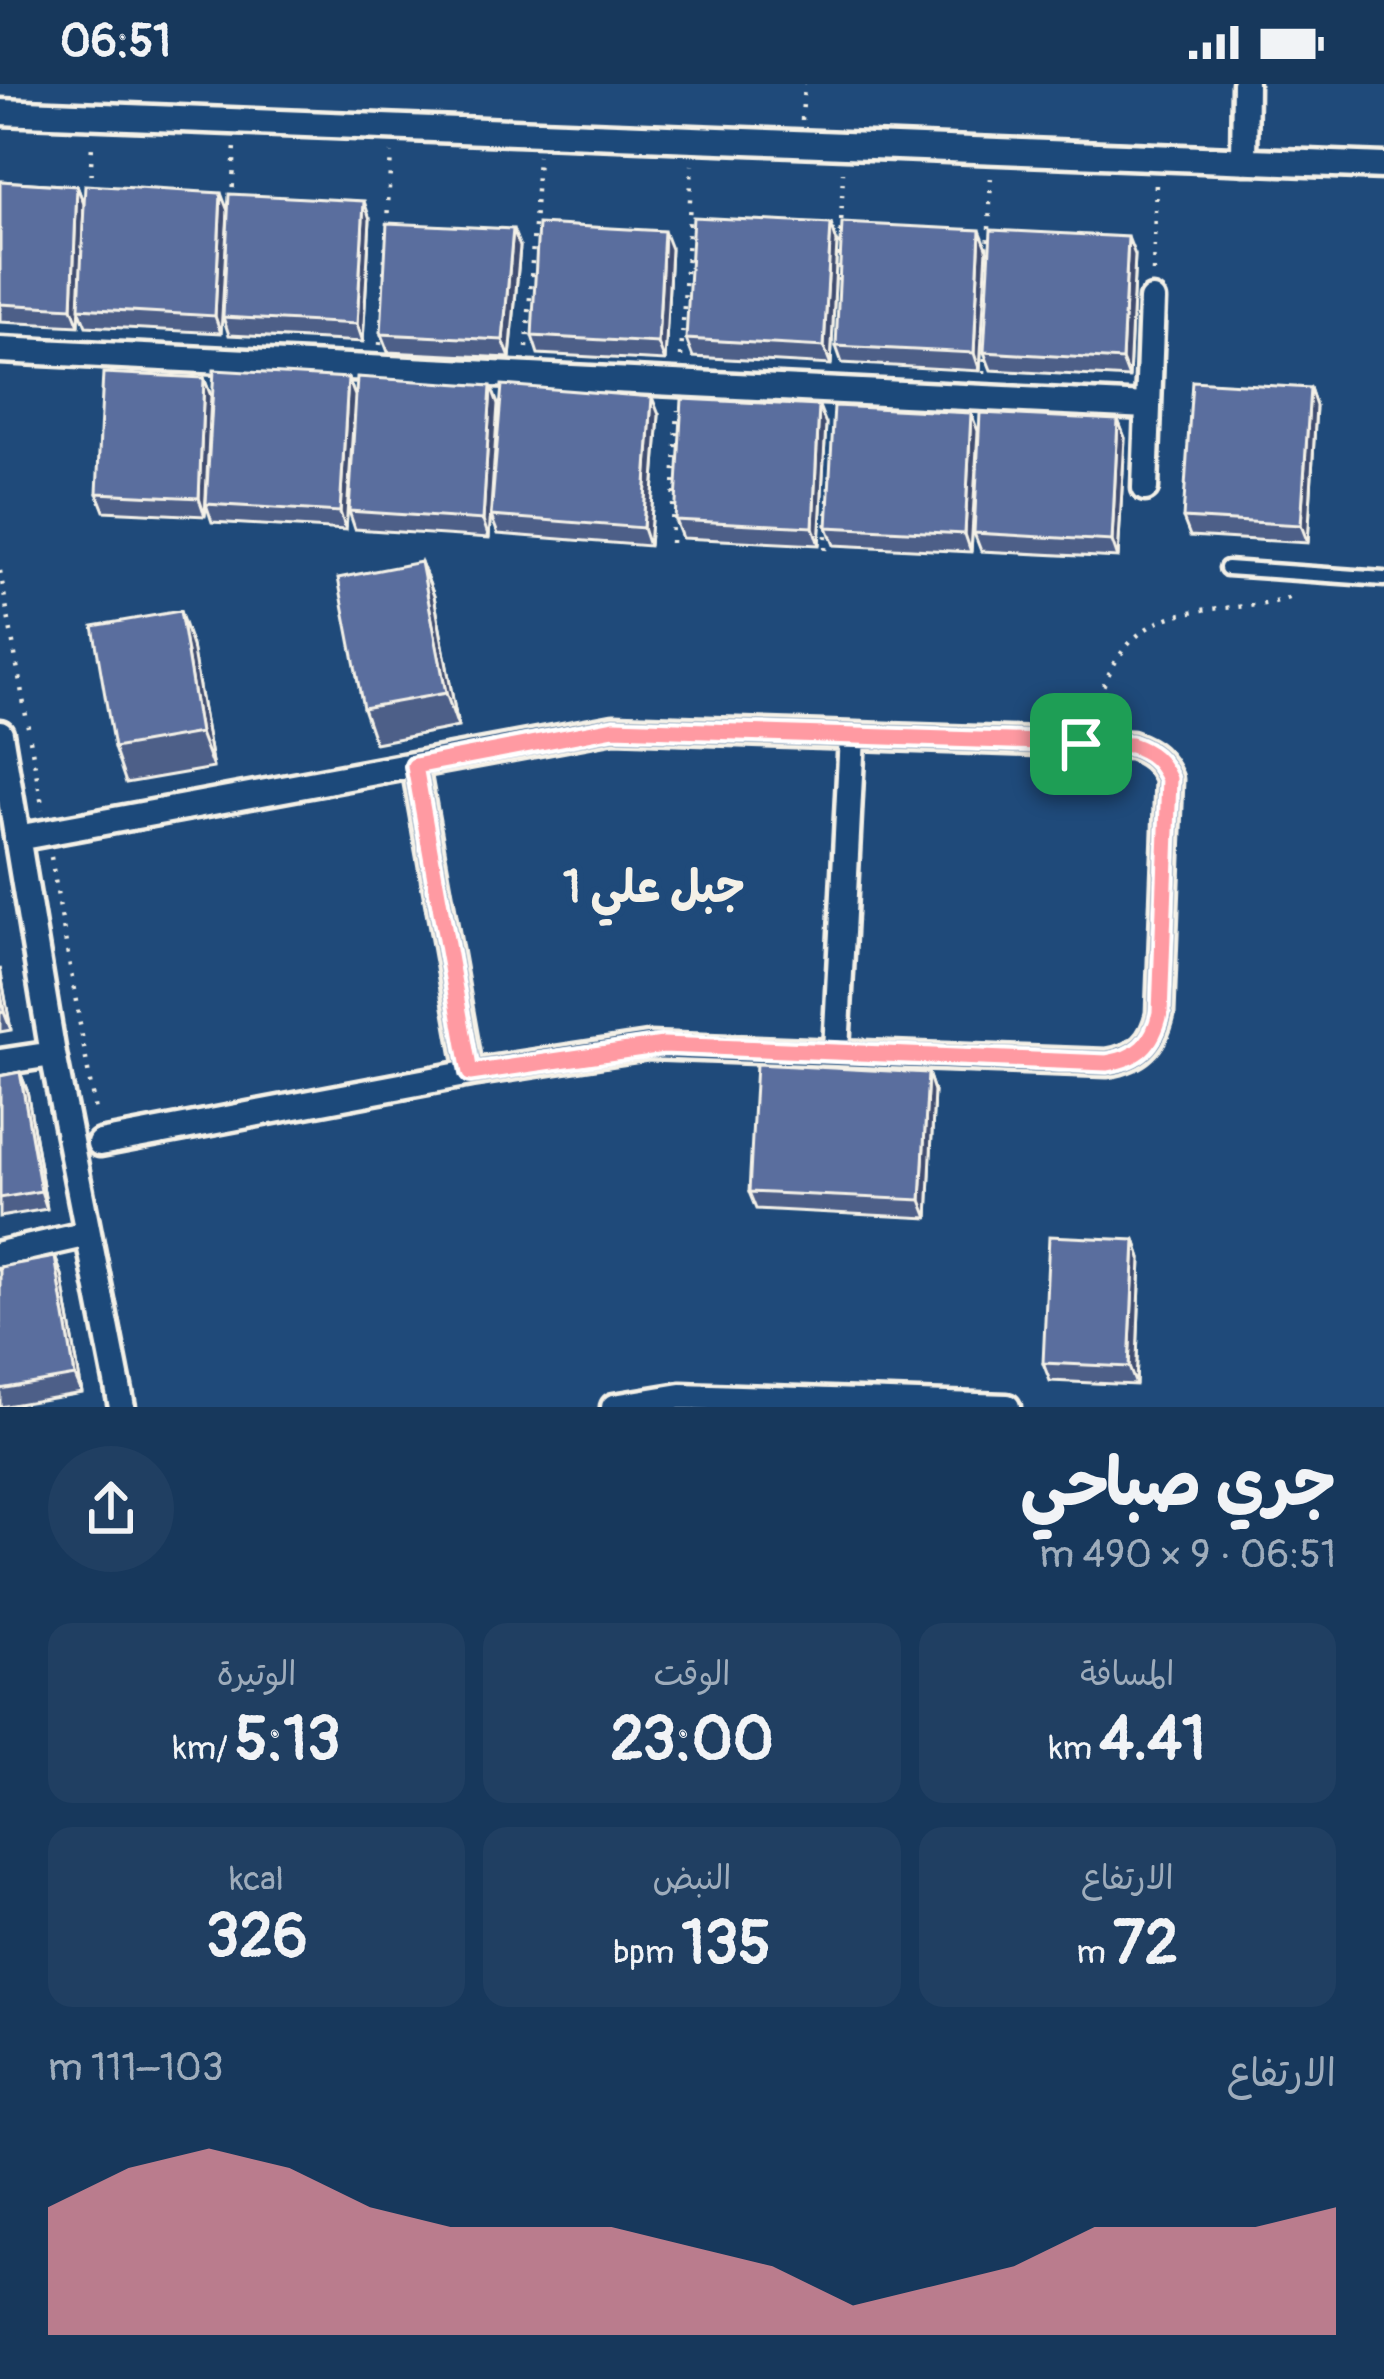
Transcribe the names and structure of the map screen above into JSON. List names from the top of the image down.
{
  "districts": ["جبل علي 1"],
  "page": {
    "status": "06:51",
    "heading": ["جري صباحي", "06:51 · 9 × 490 m"],
    "stats": [
      ["المسافة", "4.41 km"],
      ["الوقت", "23:00"],
      ["الوتيرة", "5:13 /km"],
      ["الارتفاع", "72 m"],
      ["النبض", "135 bpm"],
      ["kcal", "326"]
    ],
    "chart": ["الارتفاع", "103–111 m"]
  }
}
